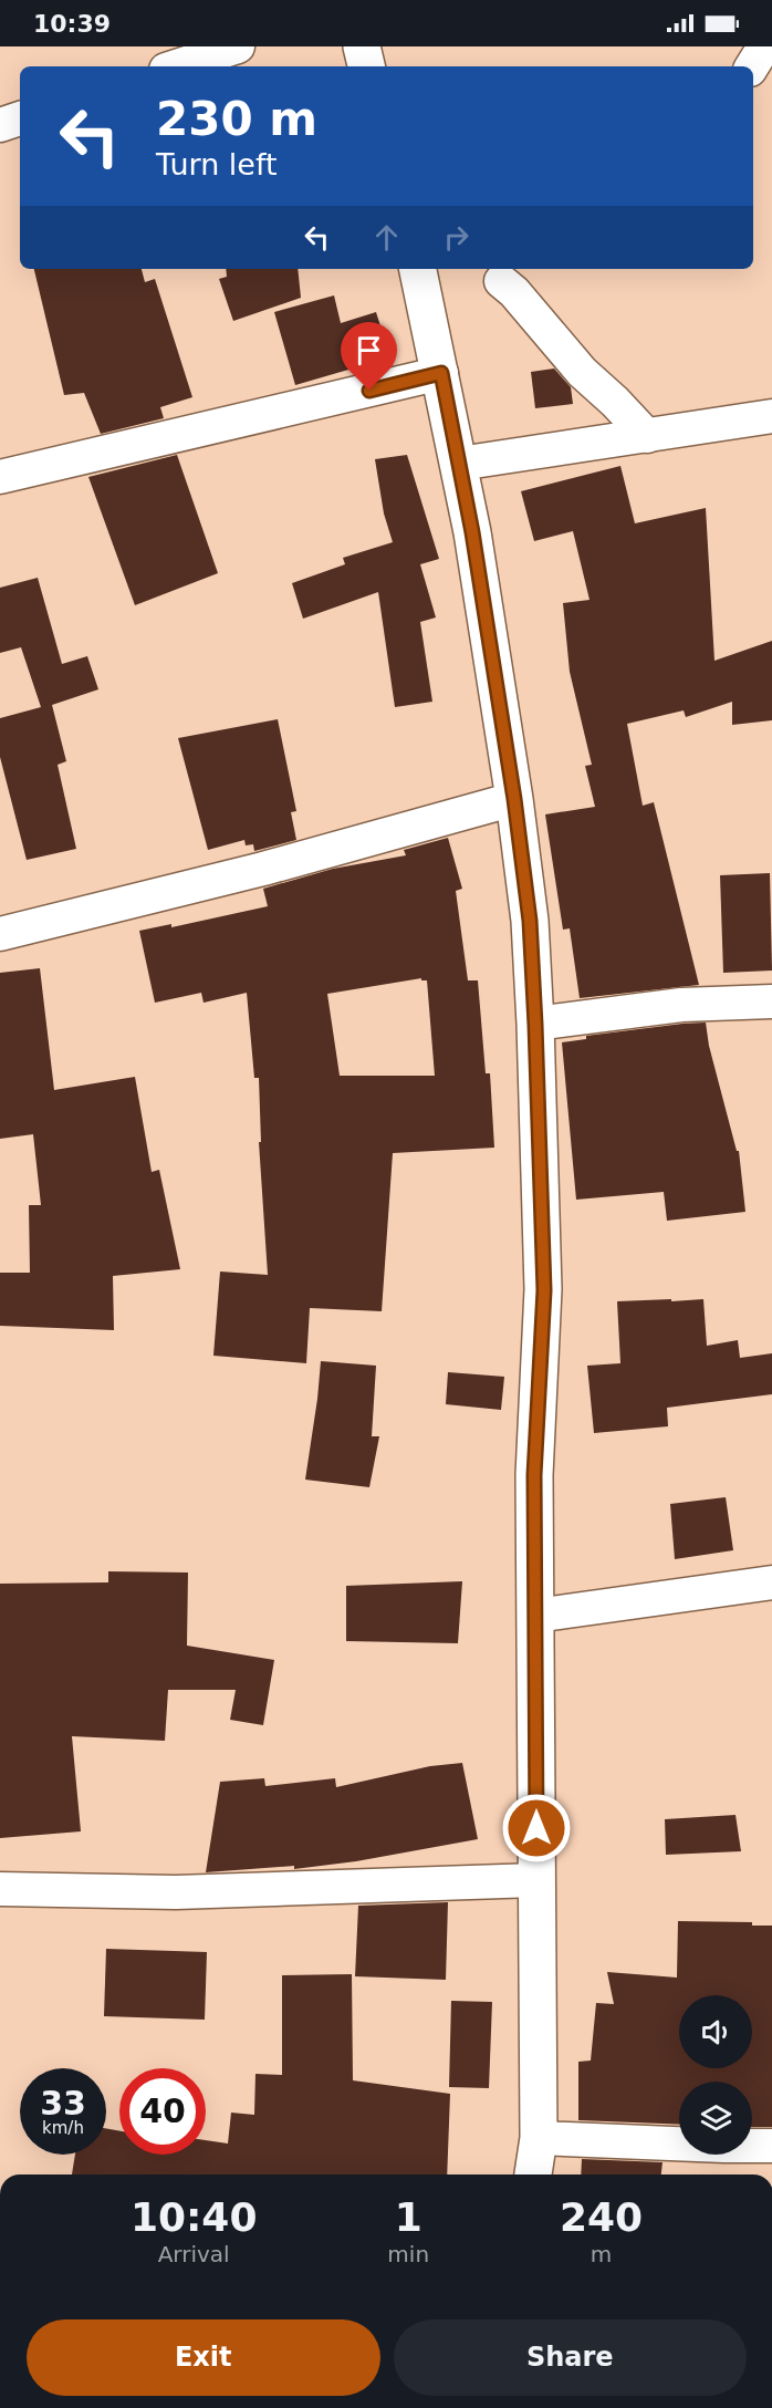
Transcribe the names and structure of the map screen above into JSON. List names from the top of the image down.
{
  "page": {
    "status": "10:39",
    "turn": ["230 m", "Turn left"],
    "speed": "33 km/h",
    "limit": "40",
    "eta": [
      "10:40",
      "Arrival",
      "1",
      "min",
      "240",
      "m"
    ],
    "buttons": ["Exit", "Share"]
  }
}
